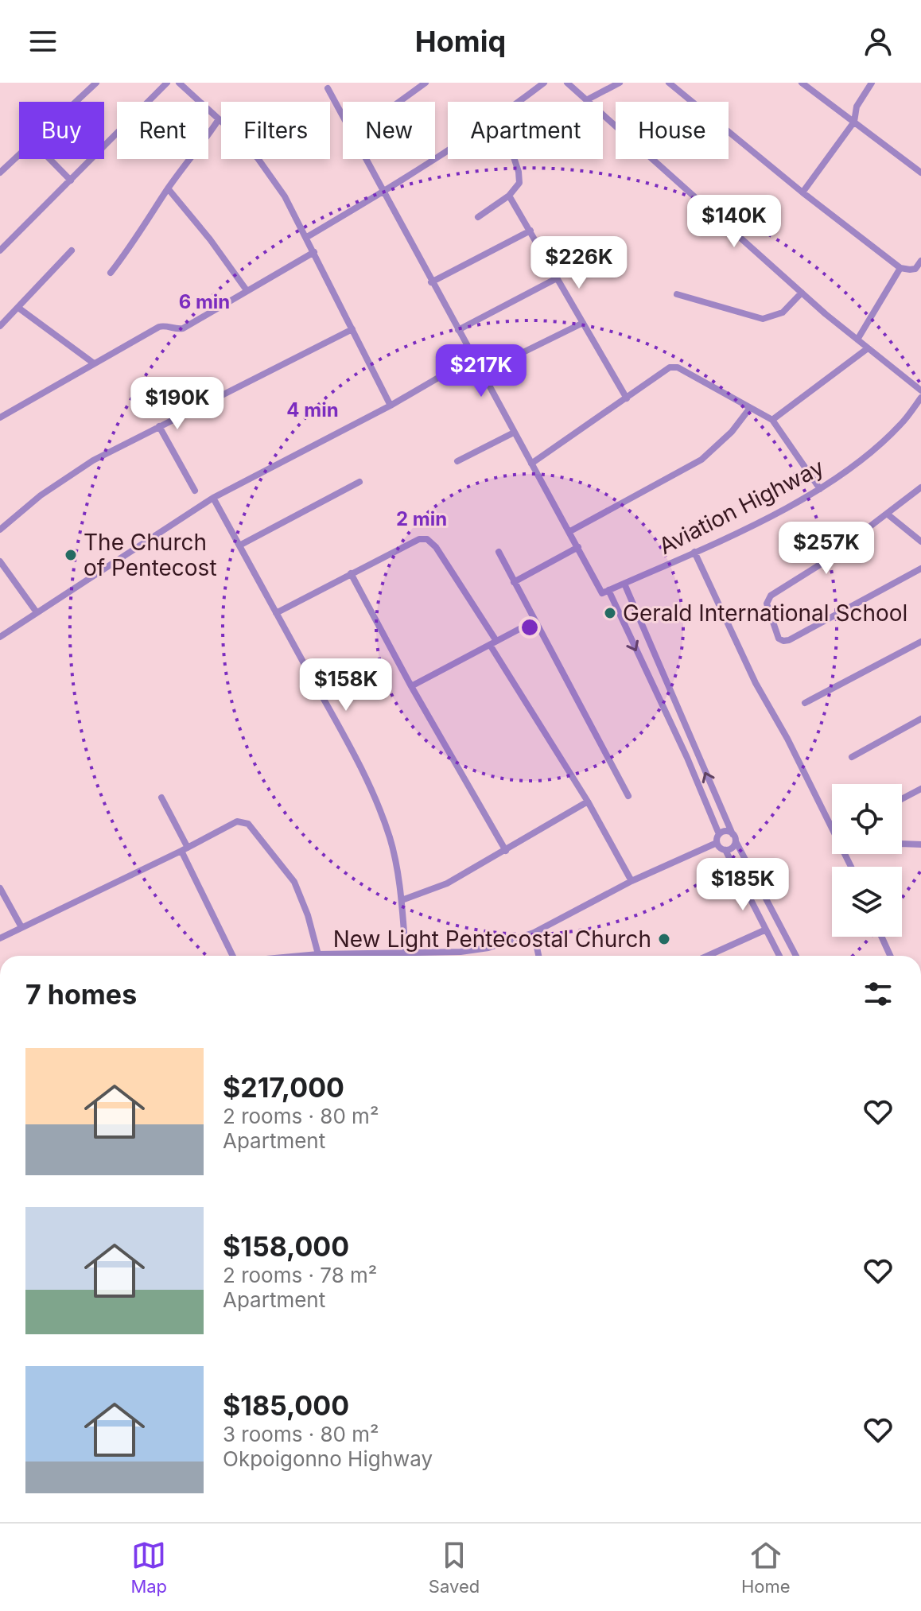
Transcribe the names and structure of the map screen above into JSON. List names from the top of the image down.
{
  "streets": {
    "street": ["Aviation Highway"]
  },
  "places": ["The Church of Pentecost", "Gerald International School", "New Light Pentecostal Church"],
  "page": {
    "header": "Homiq",
    "chip": [
      "Buy",
      "Rent",
      "Filters",
      "New",
      "Apartment",
      "House"
    ],
    "price": [
      "$140K",
      "$226K",
      "$217K",
      "$190K",
      "$257K",
      "$158K",
      "$185K"
    ],
    "heading": "7 homes",
    "list": [
      {
        "name": "$217,000",
        "note": "2 rooms · 80 m² · Apartment"
      },
      {
        "name": "$158,000",
        "note": "2 rooms · 78 m² · Apartment"
      },
      {
        "name": "$185,000",
        "note": "3 rooms · 80 m² · Okpoigonno Highway"
      }
    ],
    "tabs": ["Map", "Saved", "Home"]
  },
  "rings": ["6 min", "4 min", "2 min"]
}
